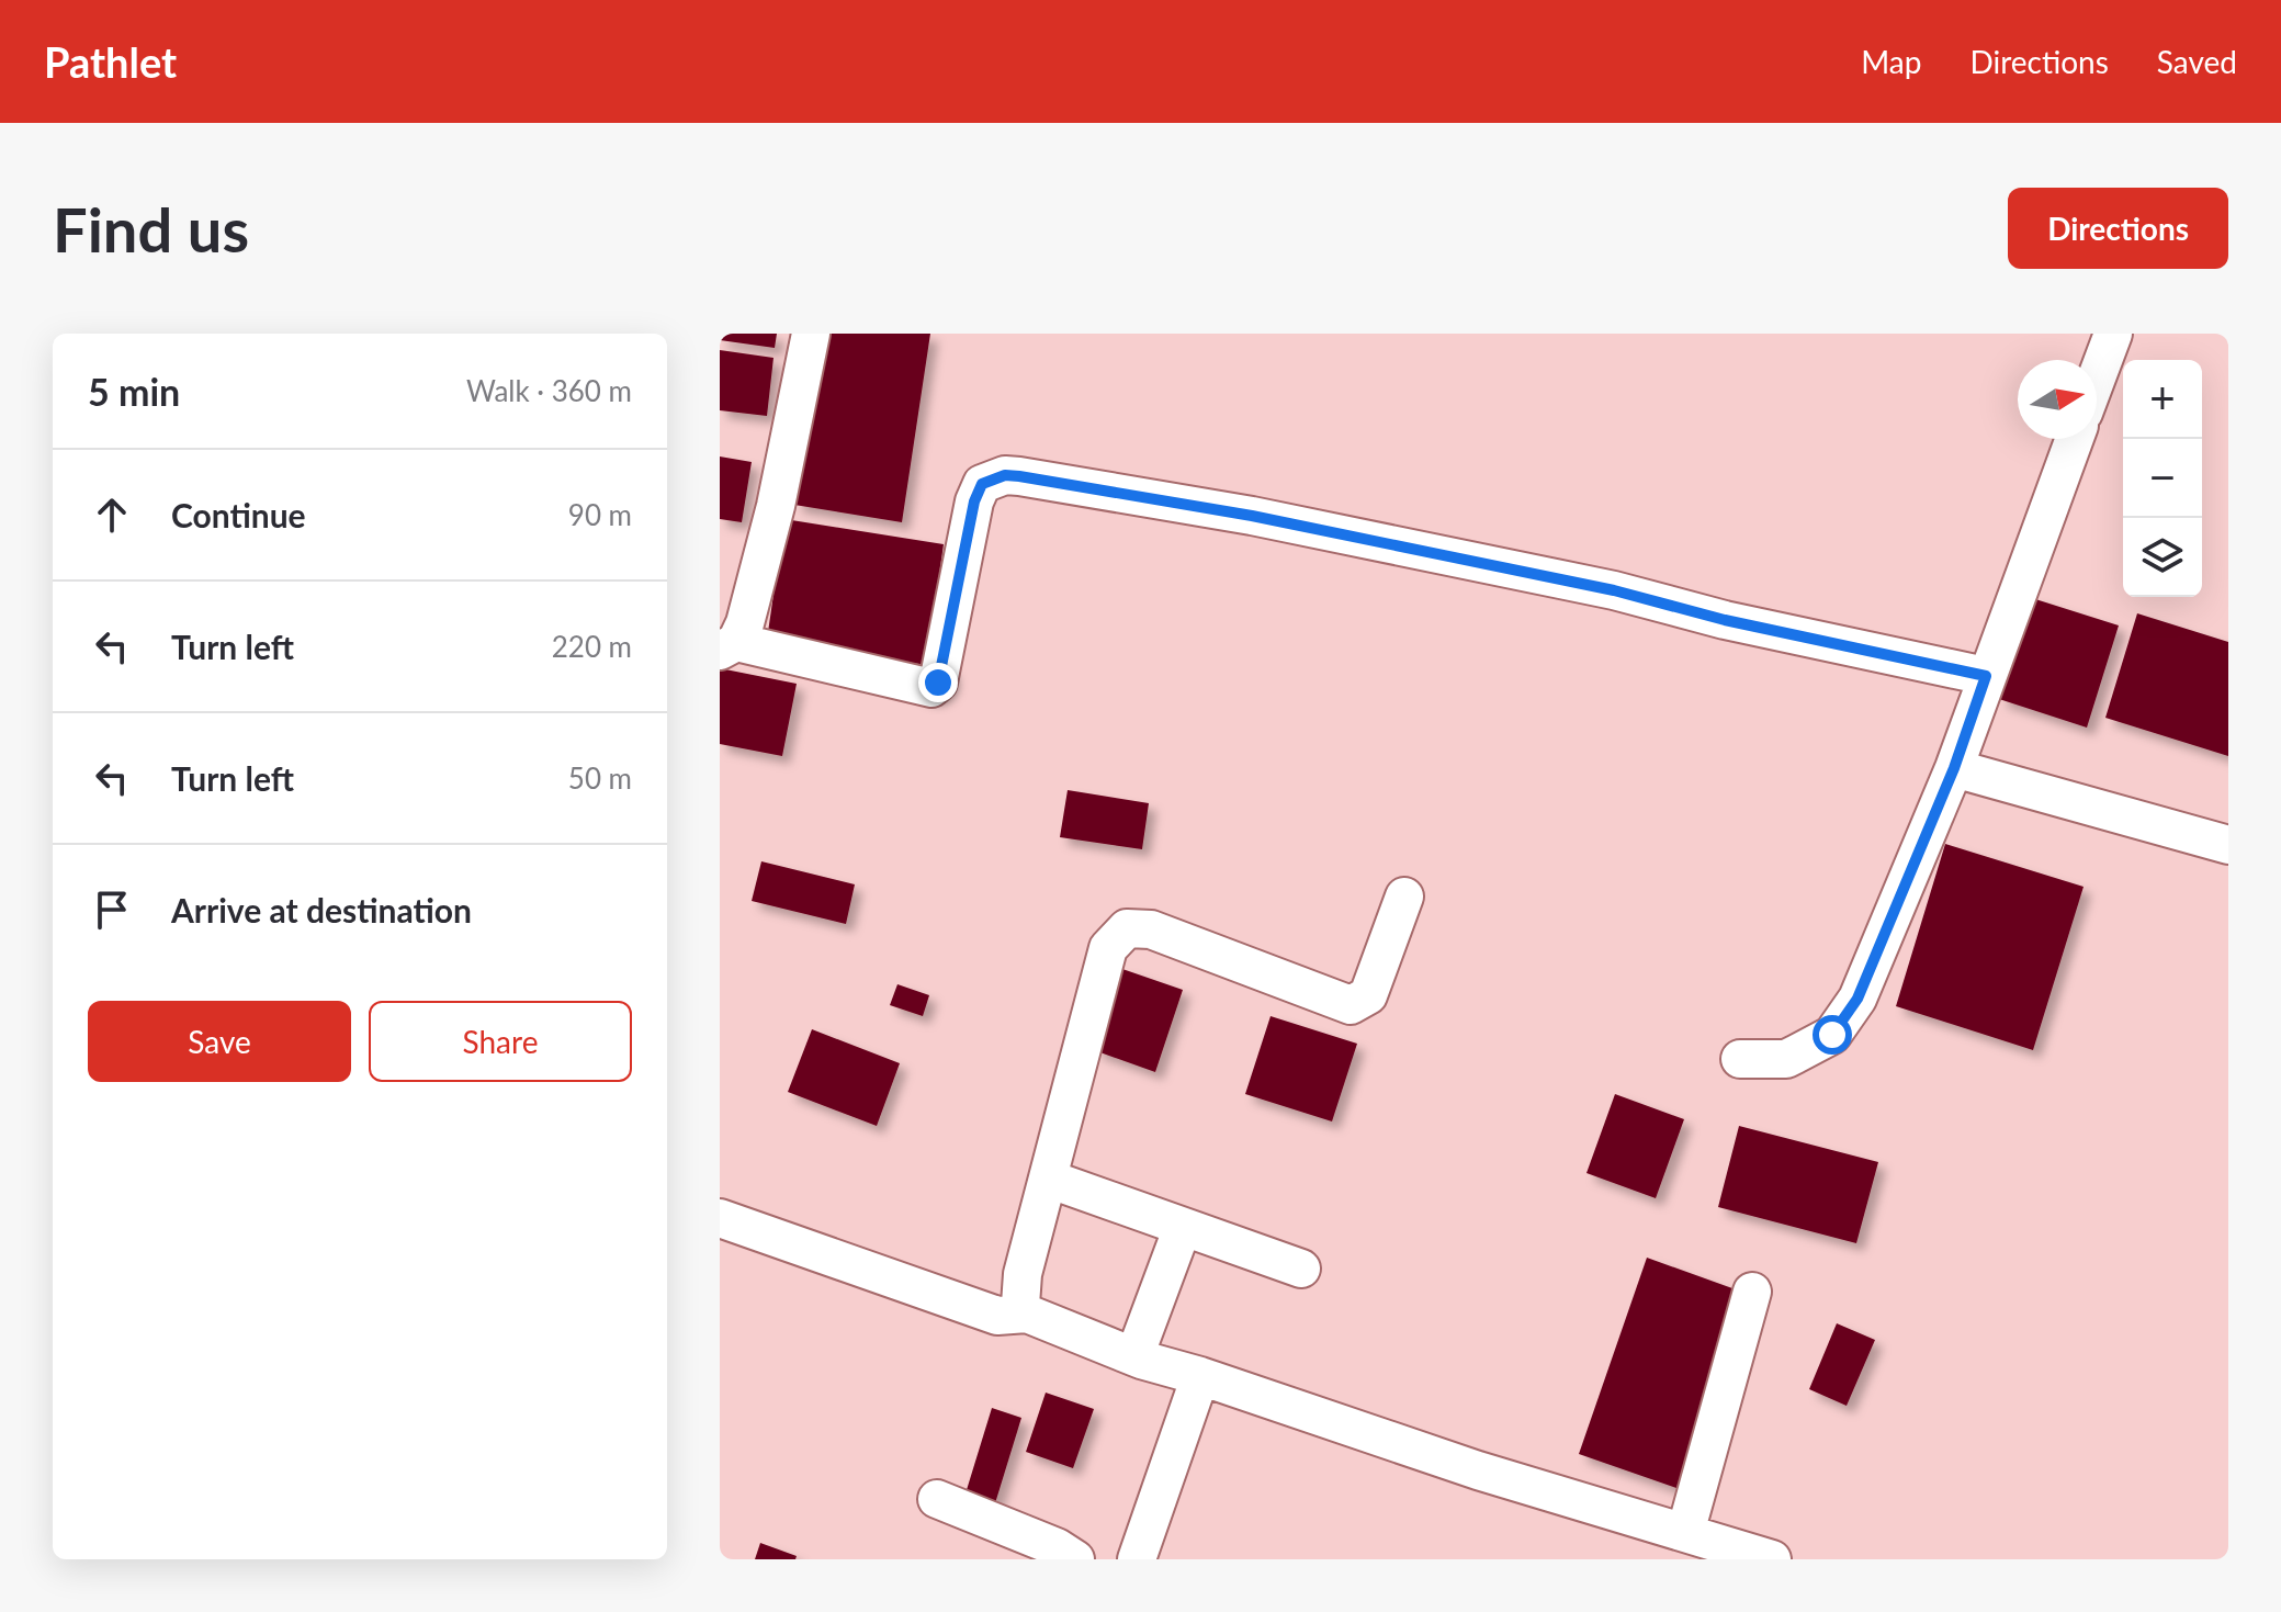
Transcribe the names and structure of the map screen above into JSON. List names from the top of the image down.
{
  "north": "right",
  "page": {
    "header": "Pathlet",
    "nav": ["Map", "Directions", "Saved"],
    "buttons": [
      "Directions",
      ["Save", "Share"]
    ],
    "title": "Find us",
    "heading": ["5 min", "Walk · 360 m"],
    "map_buttons": ["+", "−"],
    "list": [
      ["Continue", "90 m"],
      ["Turn left", "220 m"],
      ["Turn left", "50 m"],
      "Arrive at destination"
    ]
  }
}
